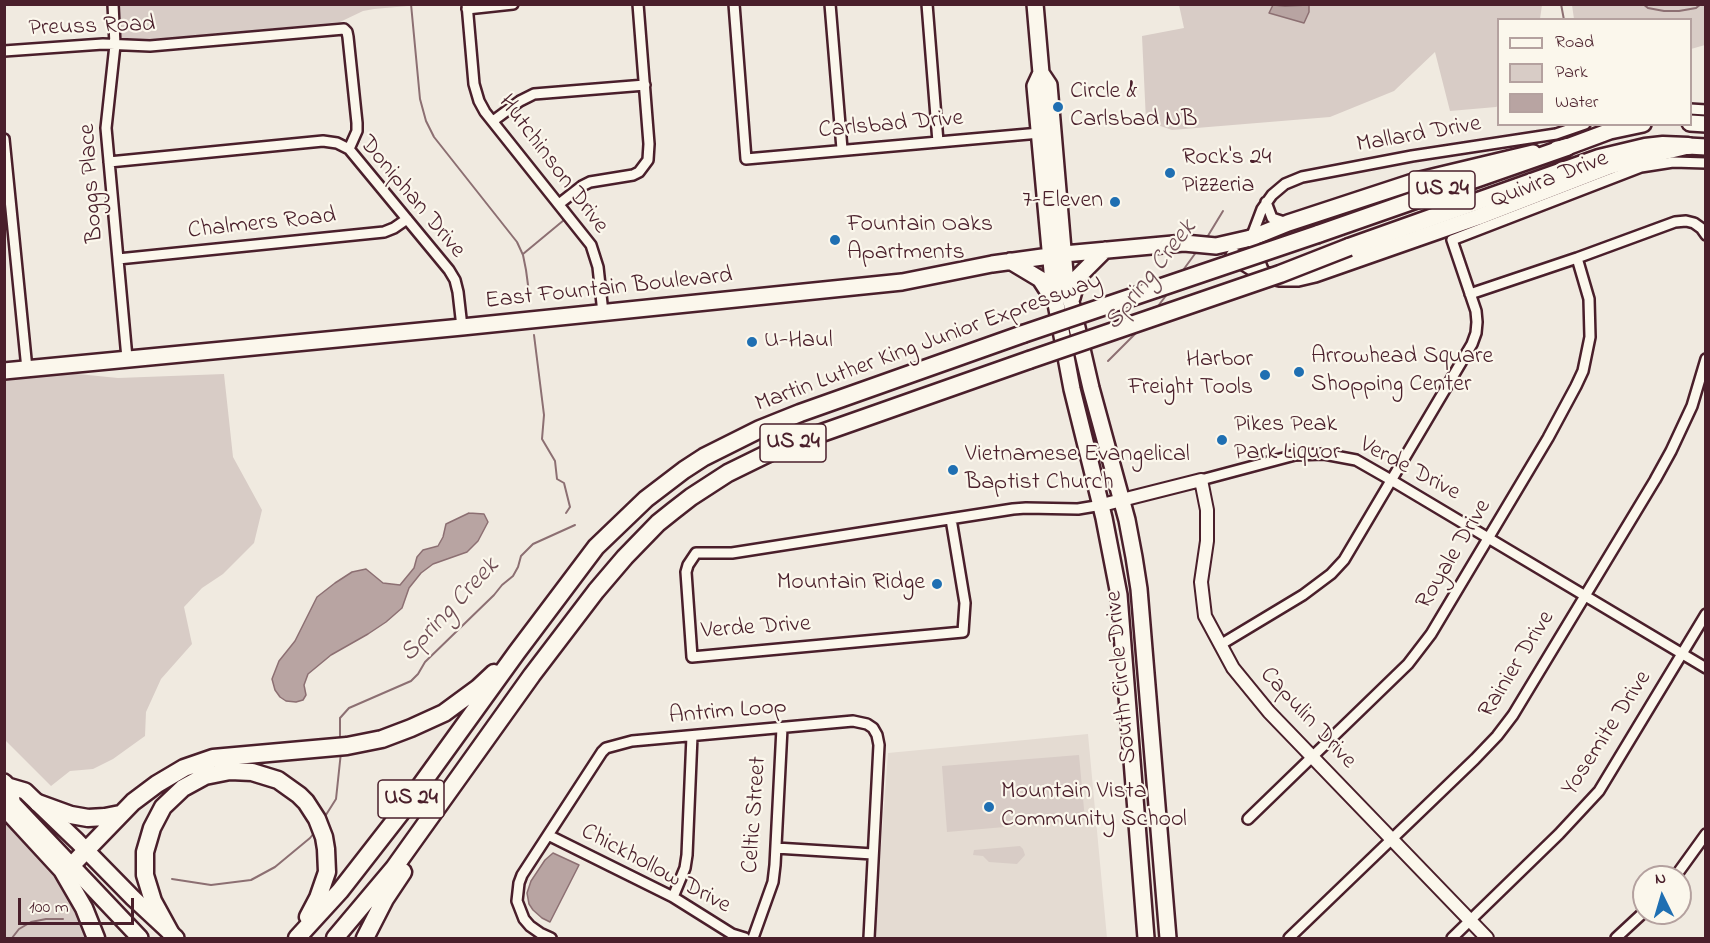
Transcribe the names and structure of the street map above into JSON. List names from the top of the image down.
{
  "streets": {
    "highway": ["US 24", "Martin Luther King Junior Expressway"],
    "main road": ["East Fountain Boulevard", "South Circle Drive"],
    "street": [
      "Preuss Road",
      "Carlsbad Drive",
      "Mallard Drive",
      "Hutchinson Drive",
      "Quivira Drive",
      "Boggs Place",
      "Doniphan Drive",
      "Chalmers Road",
      "Verde Drive",
      "Royale Drive",
      "Rainier Drive",
      "Antrim Loop",
      "Capulin Drive",
      "Yosemite Drive",
      "Celtic Street",
      "Chickhollow Drive"
    ]
  },
  "crossings": [
    ["Preuss Road", "Boggs Place"],
    ["Preuss Road", "Doniphan Drive"],
    ["Mallard Drive", "East Fountain Boulevard"],
    ["Hutchinson Drive", "East Fountain Boulevard"],
    ["Quivira Drive", "Verde Drive"],
    ["Quivira Drive", "Capulin Drive"],
    ["Boggs Place", "Doniphan Drive"],
    ["Boggs Place", "Chalmers Road"],
    ["Boggs Place", "East Fountain Boulevard"],
    ["US 24", "East Fountain Boulevard"],
    ["US 24", "Martin Luther King Junior Expressway"],
    ["Doniphan Drive", "Chalmers Road"],
    ["Doniphan Drive", "East Fountain Boulevard"],
    ["East Fountain Boulevard", "Martin Luther King Junior Expressway"],
    ["Verde Drive", "Royale Drive"],
    ["Verde Drive", "Rainier Drive"],
    ["Verde Drive", "South Circle Drive"],
    ["Verde Drive", "Capulin Drive"],
    ["Verde Drive", "Yosemite Drive"],
    ["Royale Drive", "Capulin Drive"],
    ["Rainier Drive", "Capulin Drive"],
    ["Antrim Loop", "Celtic Street"],
    ["Antrim Loop", "Chickhollow Drive"],
    ["Capulin Drive", "Yosemite Drive"]
  ],
  "water": ["Spring Creek"],
  "places": [
    "Circle & Carlsbad NB",
    "Rock's 24 Pizzeria",
    "7-Eleven",
    "Fountain Oaks Apartments",
    "U-Haul",
    "Arrowhead Square Shopping Center",
    "Harbor Freight Tools",
    "Pikes Peak Park Liquor",
    "Vietnamese Evangelical Baptist Church",
    "Mountain Ridge",
    "Mountain Vista Community School"
  ],
  "legend": ["Road", "Park", "Water"],
  "scale_bar": "100 m",
  "north": "top"
}
